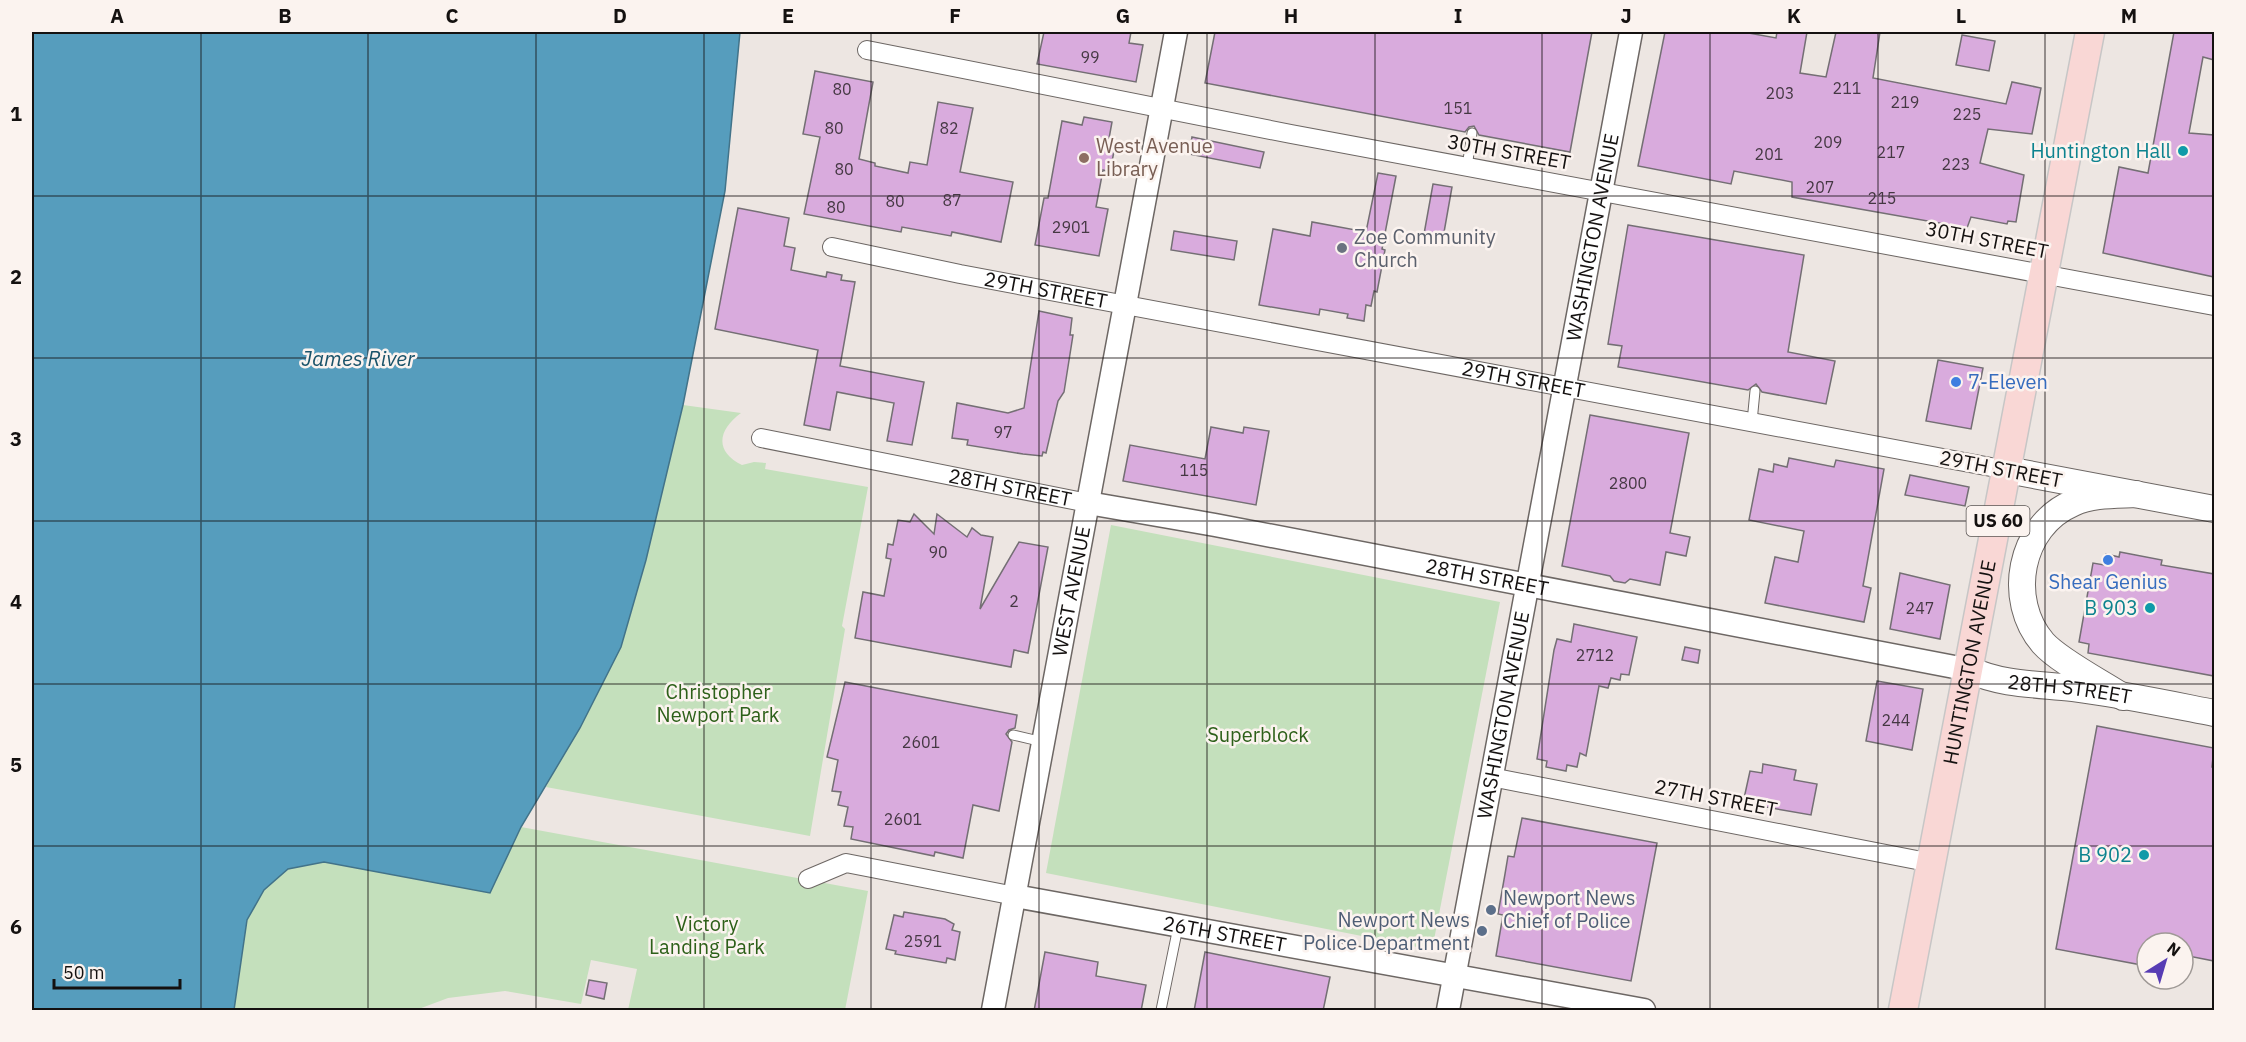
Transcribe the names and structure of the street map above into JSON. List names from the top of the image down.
{
  "streets": {
    "main road": [
      "29TH STREET",
      "28TH STREET",
      "US 60",
      "HUNTINGTON AVENUE"
    ],
    "street": [
      "30TH STREET",
      "WASHINGTON AVENUE",
      "WEST AVENUE",
      "27TH STREET",
      "26TH STREET"
    ]
  },
  "crossings": [
    ["30TH STREET", "WASHINGTON AVENUE"],
    ["30TH STREET", "WEST AVENUE"],
    ["30TH STREET", "HUNTINGTON AVENUE"],
    ["WASHINGTON AVENUE", "29TH STREET"],
    ["WASHINGTON AVENUE", "28TH STREET"],
    ["WASHINGTON AVENUE", "27TH STREET"],
    ["WASHINGTON AVENUE", "26TH STREET"],
    ["29TH STREET", "WEST AVENUE"],
    ["29TH STREET", "HUNTINGTON AVENUE"],
    ["28TH STREET", "WEST AVENUE"],
    ["28TH STREET", "HUNTINGTON AVENUE"],
    ["WEST AVENUE", "26TH STREET"],
    ["HUNTINGTON AVENUE", "27TH STREET"]
  ],
  "water": ["James River"],
  "parks": ["Christopher Newport Park", "Superblock", "Victory Landing Park"],
  "places": [
    "Huntington Hall",
    "West Avenue Library",
    "Zoe Community Church",
    "7-Eleven",
    "Shear Genius",
    "B 903",
    "B 902",
    "Newport News Chief of Police",
    "Newport News Police Department"
  ],
  "house_numbers": [
    "99",
    "211",
    "80",
    "203",
    "219",
    "151",
    "225",
    "80",
    "82",
    "209",
    "217",
    "201",
    "223",
    "80",
    "207",
    "215",
    "87",
    "80",
    "80",
    "2901",
    "97",
    "115",
    "2800",
    "90",
    "2",
    "247",
    "2712",
    "244",
    "2601",
    "2601",
    "2591"
  ],
  "scale_bar": "50 m",
  "north": "top right",
  "grid": {
    "columns": [
      "A",
      "B",
      "C",
      "D",
      "E",
      "F",
      "G",
      "H",
      "I",
      "J",
      "K",
      "L",
      "M"
    ],
    "rows": [
      "1",
      "2",
      "3",
      "4",
      "5",
      "6"
    ]
  }
}
